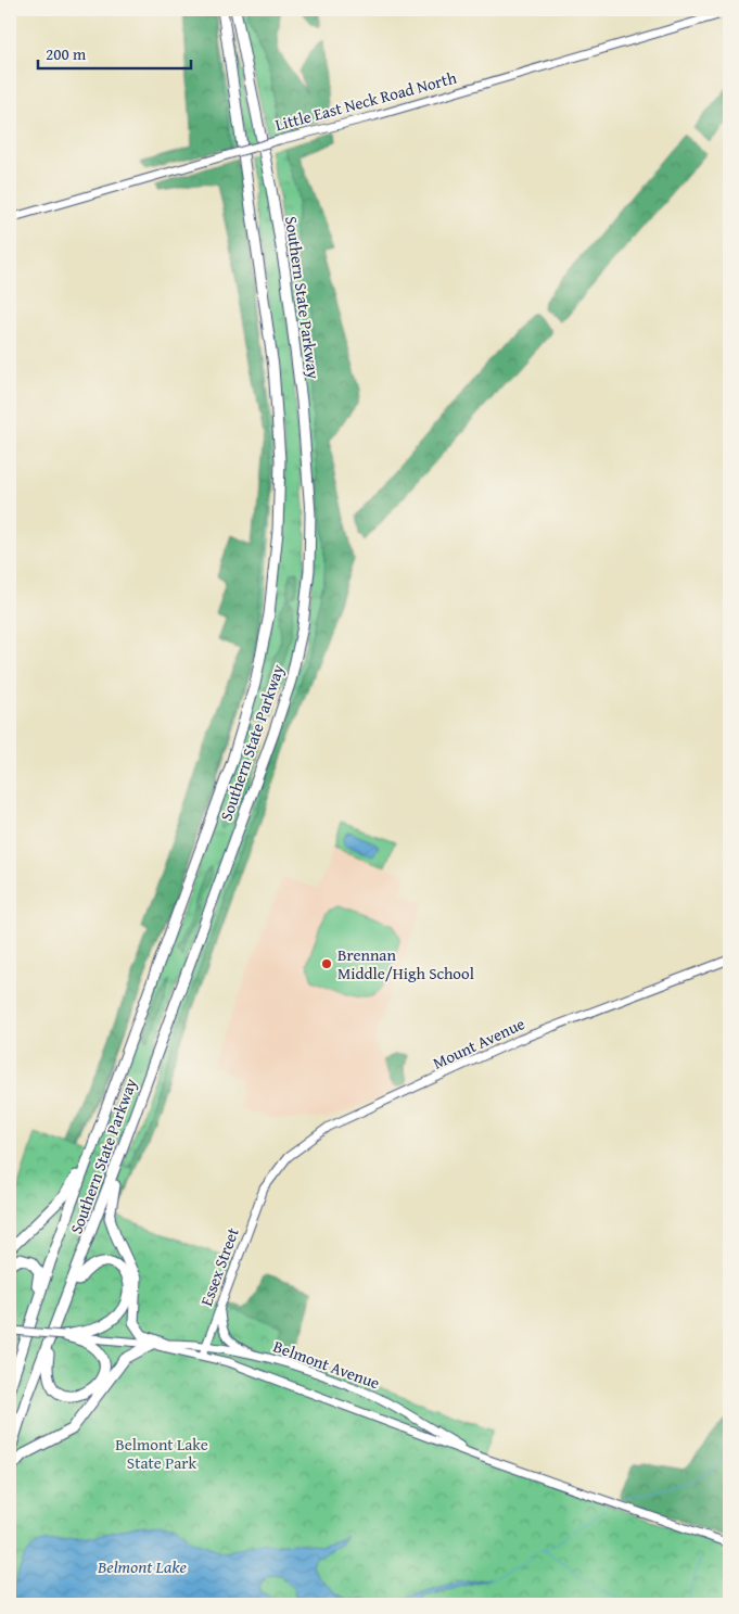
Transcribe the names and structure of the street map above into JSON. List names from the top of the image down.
{
  "streets": {
    "highway": ["Southern State Parkway"],
    "street": [
      "Little East Neck Road North",
      "Mount Avenue",
      "Essex Street",
      "Belmont Avenue"
    ]
  },
  "crossings": [
    ["Mount Avenue", "Essex Street"],
    ["Essex Street", "Belmont Avenue"]
  ],
  "water": ["Belmont Lake"],
  "parks": ["Belmont Lake State Park"],
  "places": ["Brennan Middle/High School"],
  "scale_bar": "200 m"
}
